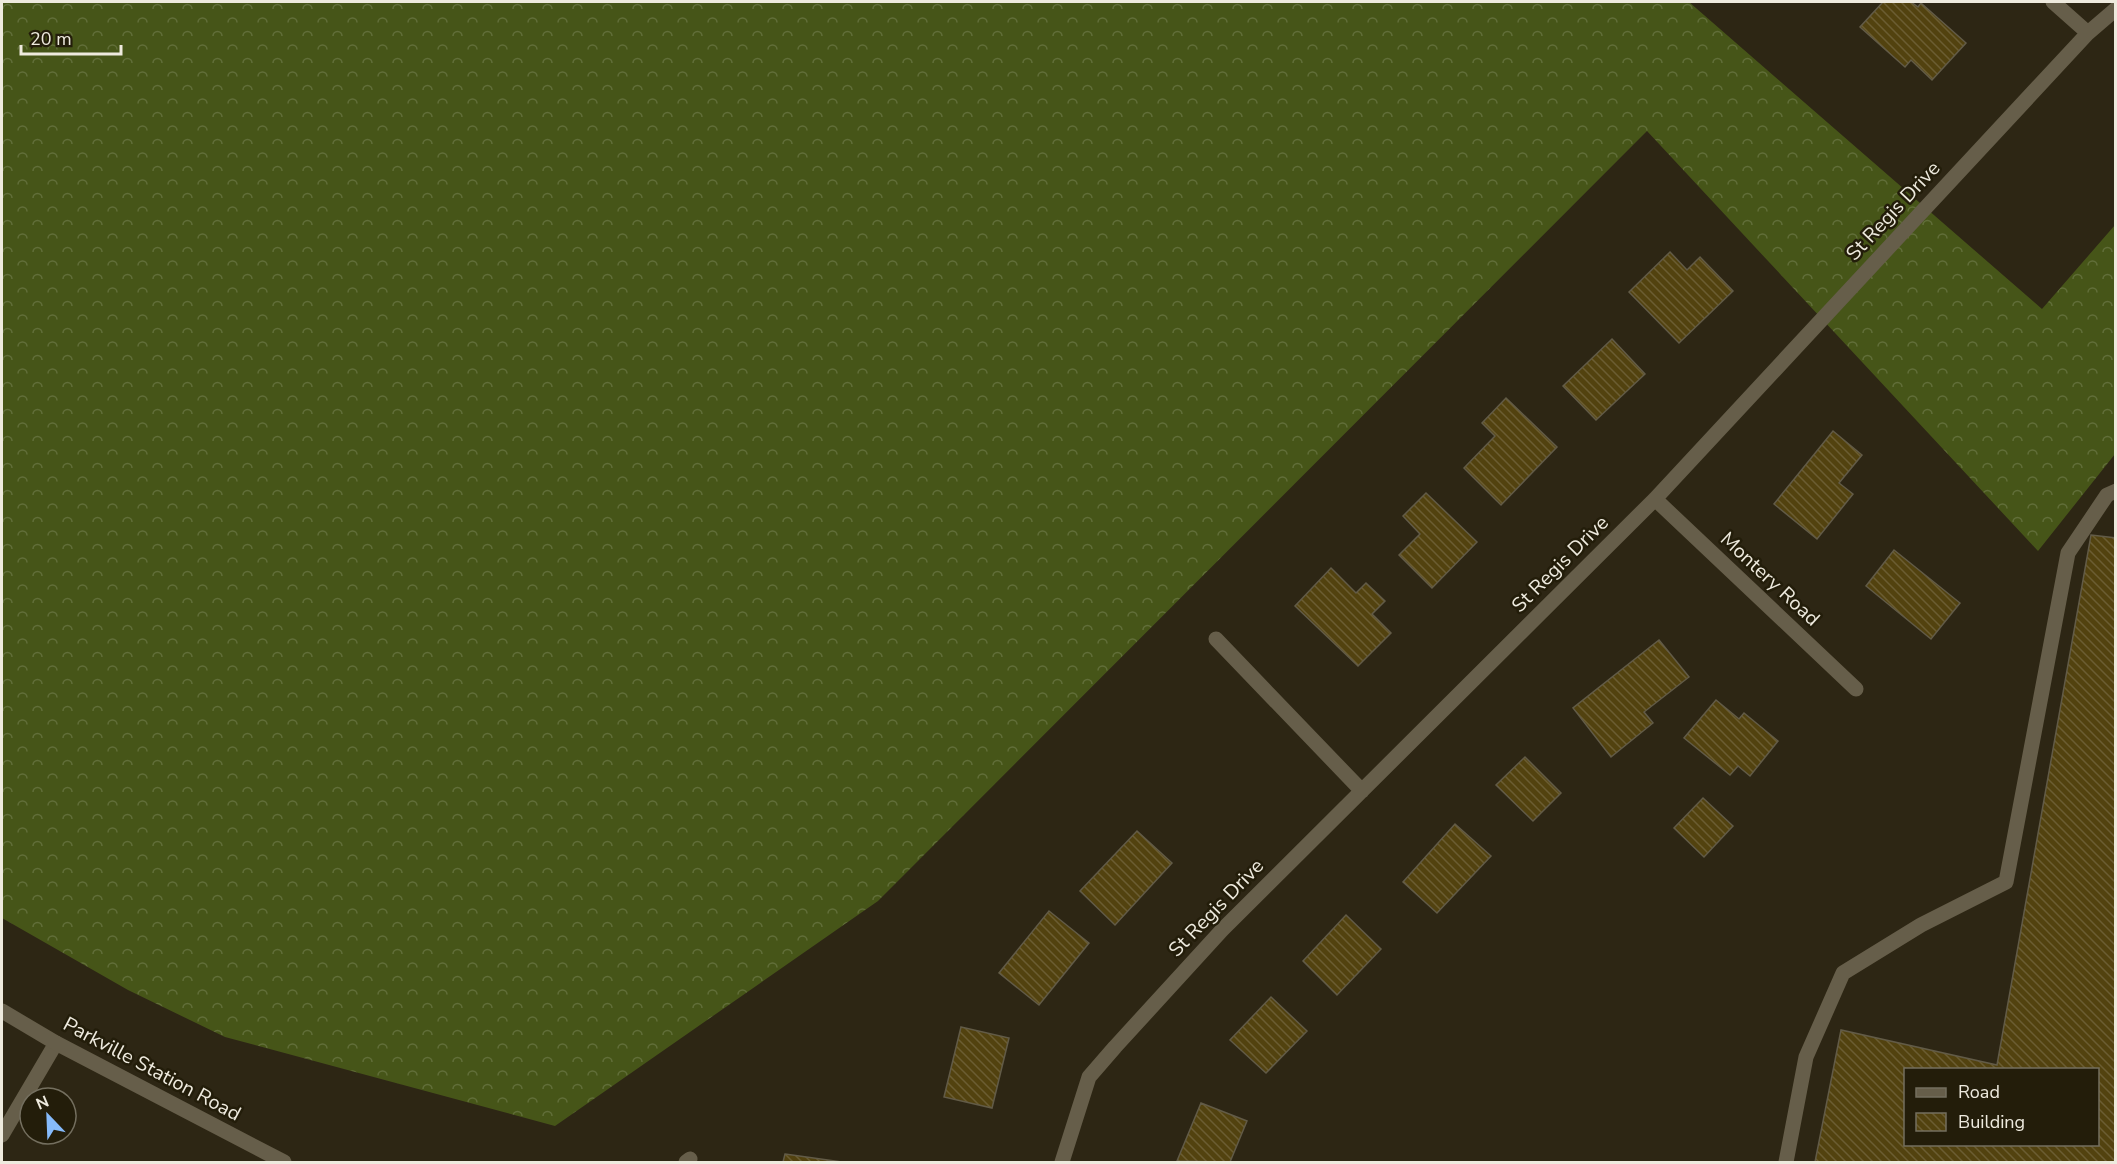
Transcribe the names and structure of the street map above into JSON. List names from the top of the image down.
{
  "streets": {
    "street": ["St Regis Drive", "Montery Road", "Parkville Station Road"]
  },
  "crossings": [
    ["St Regis Drive", "Montery Road"]
  ],
  "legend": ["Road", "Building"],
  "scale_bar": "20 m",
  "north": "top left"
}
